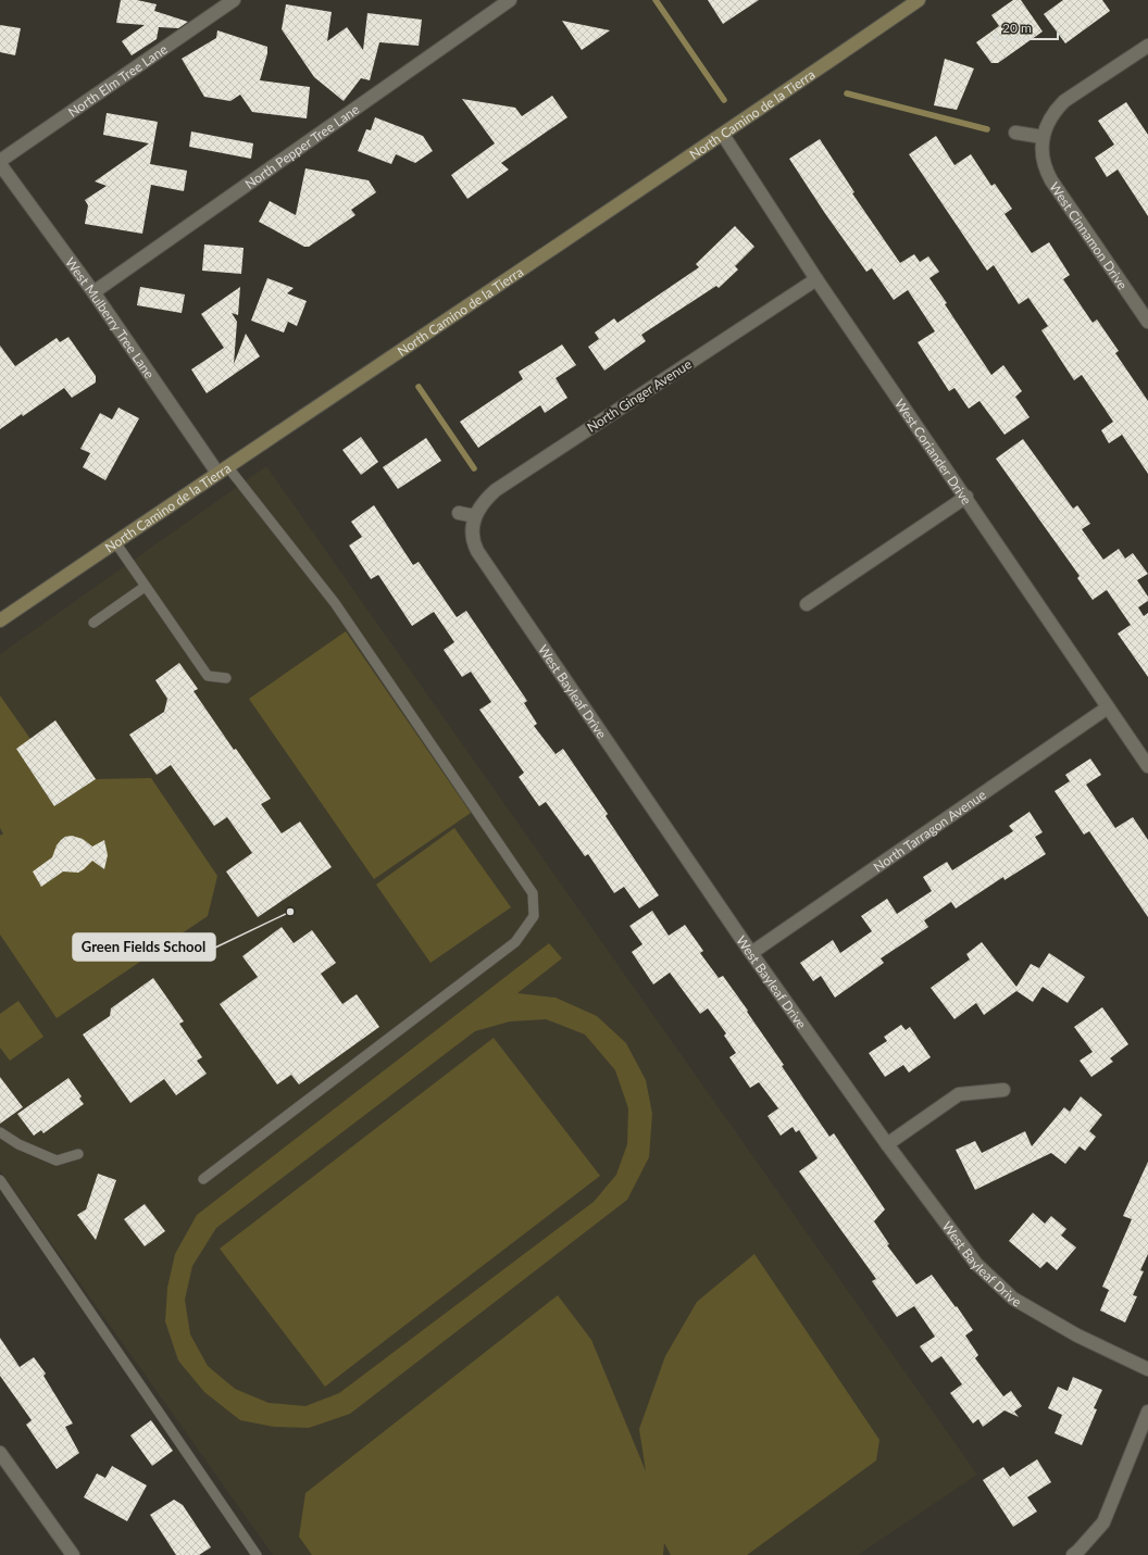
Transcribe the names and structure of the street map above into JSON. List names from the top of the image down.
{
  "streets": {
    "street": [
      "North Elm Tree Lane",
      "North Camino de la Tierra",
      "North Pepper Tree Lane",
      "West Cinnamon Drive",
      "West Mulberry Tree Lane",
      "North Ginger Avenue",
      "West Coriander Drive",
      "West Bayleaf Drive",
      "North Tarragon Avenue"
    ]
  },
  "crossings": [
    ["North Camino de la Tierra", "West Mulberry Tree Lane"],
    ["North Camino de la Tierra", "West Coriander Drive"],
    ["North Pepper Tree Lane", "West Mulberry Tree Lane"],
    ["North Ginger Avenue", "West Coriander Drive"],
    ["North Ginger Avenue", "West Bayleaf Drive"],
    ["West Coriander Drive", "North Tarragon Avenue"],
    ["West Bayleaf Drive", "North Tarragon Avenue"]
  ],
  "places": ["Green Fields School"],
  "scale_bar": "20 m"
}
